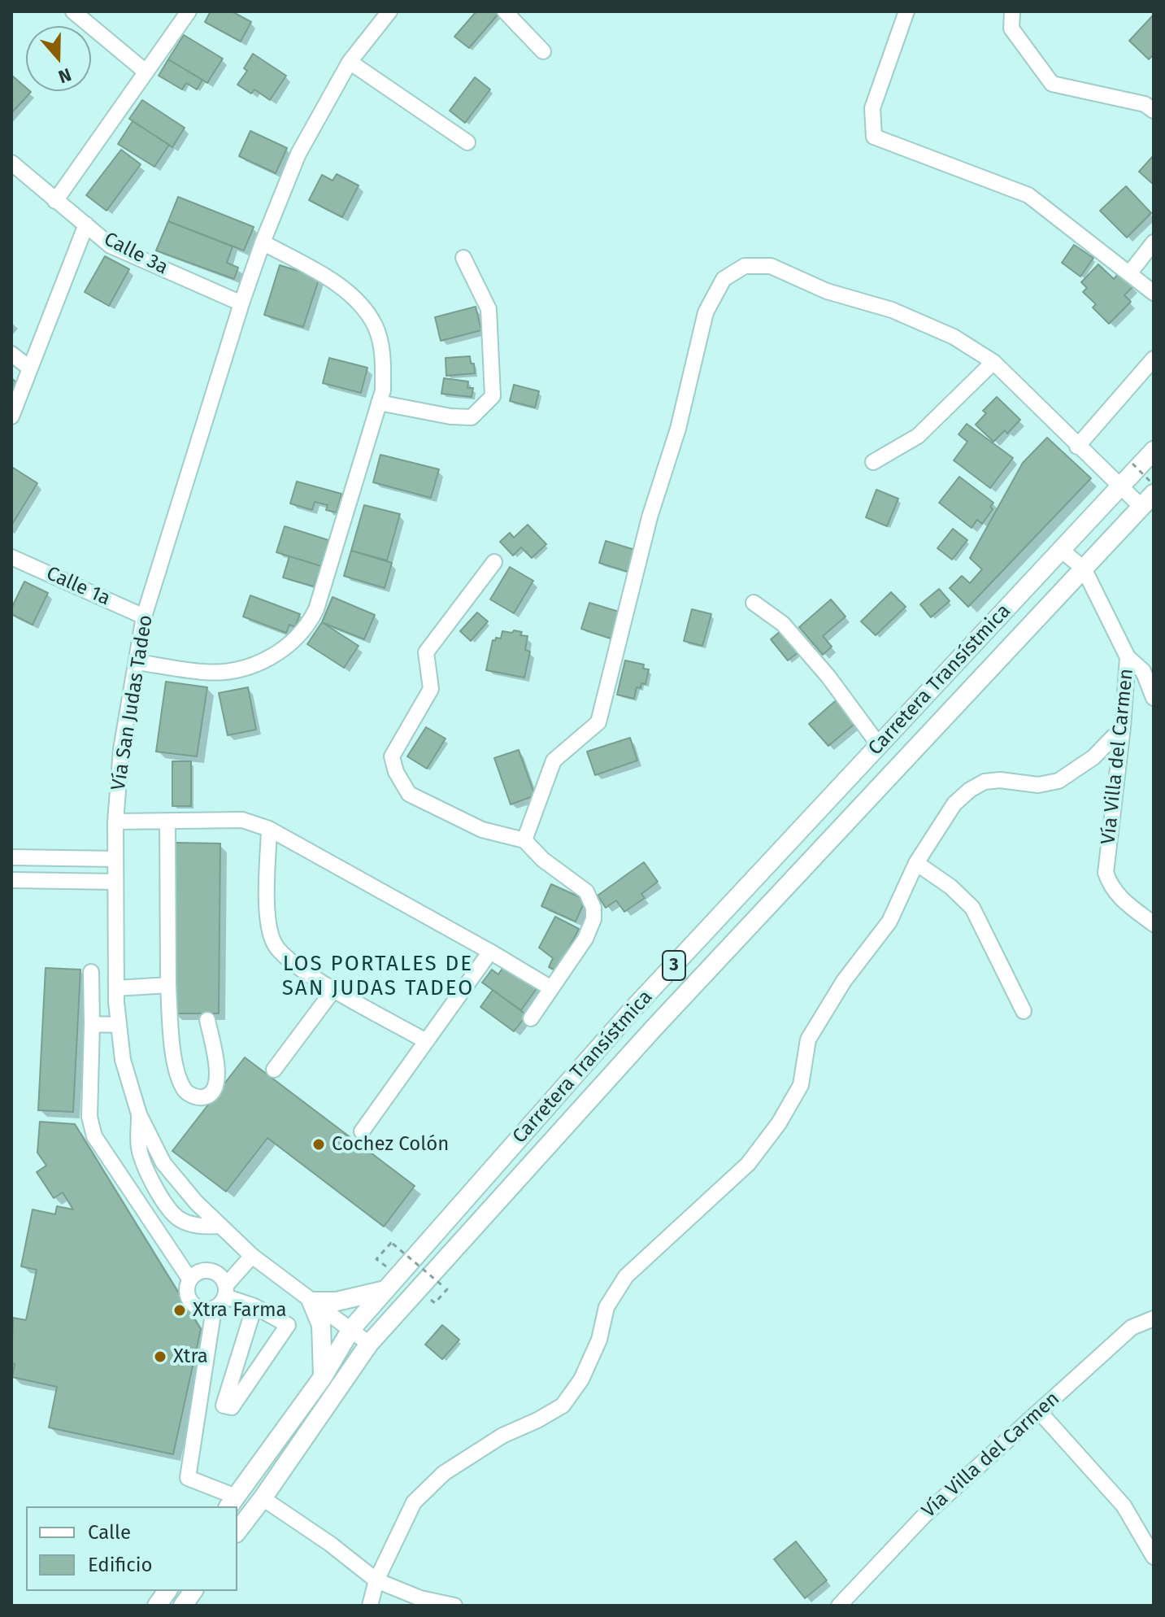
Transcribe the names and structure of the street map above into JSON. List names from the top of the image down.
{
  "streets": {
    "main road": ["Carretera Transístmica", "3"],
    "street": [
      "Calle 3a",
      "Calle 1a",
      "Vía San Judas Tadeo",
      "Vía Villa del Carmen"
    ]
  },
  "crossings": [
    ["Calle 3a", "Vía San Judas Tadeo"],
    ["Calle 1a", "Vía San Judas Tadeo"],
    ["Carretera Transístmica", "Vía San Judas Tadeo"],
    ["Carretera Transístmica", "Vía Villa del Carmen"]
  ],
  "districts": ["LOS PORTALES DE SAN JUDAS TADEO"],
  "places": ["Cochez Colón", "Xtra Farma", "Xtra"],
  "legend": ["Calle", "Edificio"],
  "north": "bottom"
}
